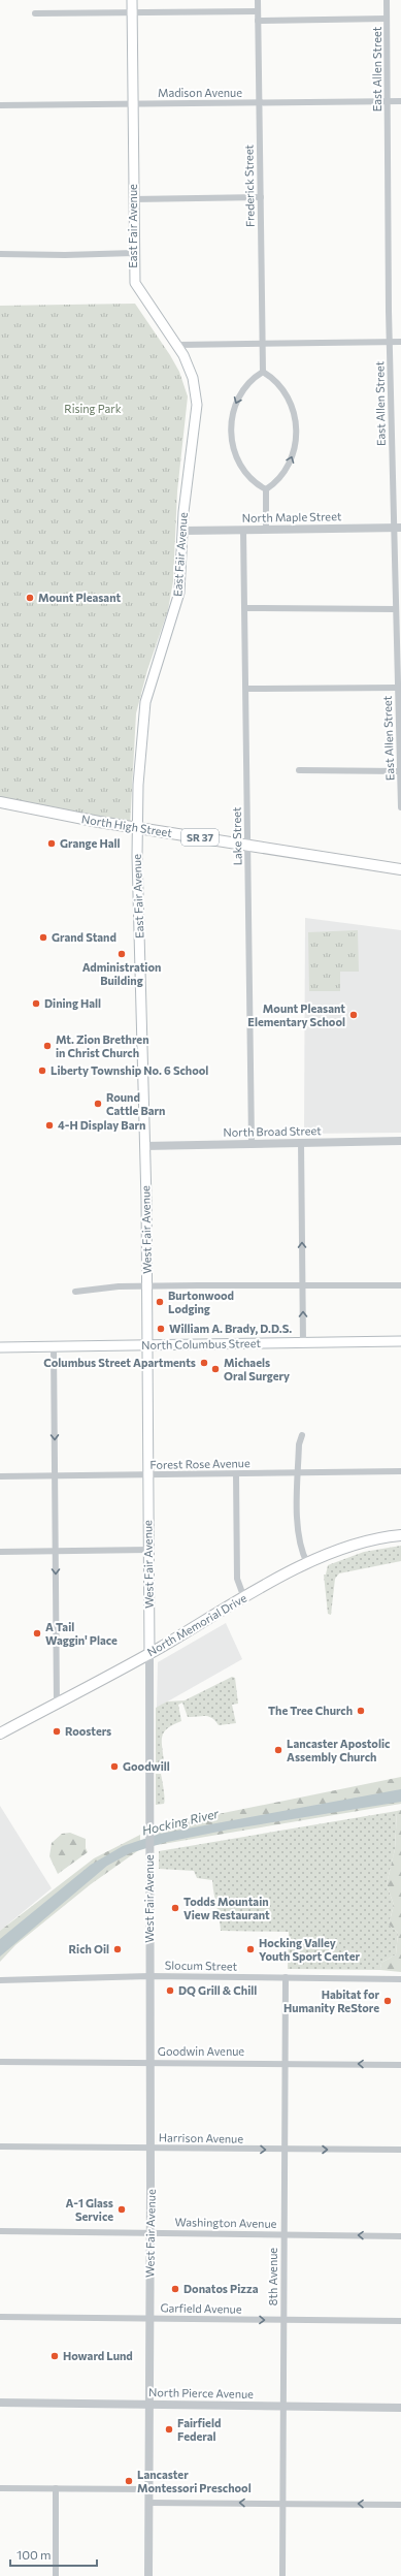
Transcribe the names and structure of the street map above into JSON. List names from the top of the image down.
{
  "streets": {
    "main road": [
      "East Fair Avenue",
      "North High Street",
      "SR 37",
      "West Fair Avenue",
      "North Columbus Street",
      "North Memorial Drive"
    ],
    "street": [
      "East Allen Street",
      "Madison Avenue",
      "Frederick Street",
      "North Maple Street",
      "Lake Street",
      "North Broad Street",
      "Forest Rose Avenue",
      "Slocum Street",
      "Goodwin Avenue",
      "Harrison Avenue",
      "Washington Avenue",
      "8th Avenue",
      "Garfield Avenue",
      "North Pierce Avenue"
    ]
  },
  "crossings": [
    ["East Allen Street", "Madison Avenue"],
    ["East Allen Street", "North Maple Street"],
    ["Madison Avenue", "Frederick Street"],
    ["Madison Avenue", "East Fair Avenue"],
    ["East Fair Avenue", "North Maple Street"],
    ["East Fair Avenue", "North High Street"],
    ["East Fair Avenue", "North Broad Street"],
    ["East Fair Avenue", "West Fair Avenue"],
    ["North Maple Street", "Lake Street"],
    ["North High Street", "Lake Street"],
    ["Lake Street", "North Broad Street"],
    ["North Broad Street", "West Fair Avenue"],
    ["West Fair Avenue", "North Columbus Street"],
    ["West Fair Avenue", "Forest Rose Avenue"],
    ["West Fair Avenue", "North Memorial Drive"],
    ["West Fair Avenue", "Slocum Street"],
    ["West Fair Avenue", "Goodwin Avenue"],
    ["West Fair Avenue", "Harrison Avenue"],
    ["West Fair Avenue", "Washington Avenue"],
    ["West Fair Avenue", "Garfield Avenue"],
    ["West Fair Avenue", "North Pierce Avenue"],
    ["Slocum Street", "8th Avenue"],
    ["Goodwin Avenue", "8th Avenue"],
    ["Harrison Avenue", "8th Avenue"],
    ["Washington Avenue", "8th Avenue"],
    ["8th Avenue", "Garfield Avenue"],
    ["8th Avenue", "North Pierce Avenue"]
  ],
  "one_way": ["Harrison Avenue"],
  "water": ["Hocking River"],
  "parks": ["Rising Park"],
  "places": [
    "Mount Pleasant",
    "Grange Hall",
    "Grand Stand",
    "Administration Building",
    "Dining Hall",
    "Mount Pleasant Elementary School",
    "Mt. Zion Brethren in Christ Church",
    "Liberty Township No. 6 School",
    "Round Cattle Barn",
    "4-H Display Barn",
    "Burtonwood Lodging",
    "William A. Brady, D.D.S.",
    "Columbus Street Apartments",
    "Michaels Oral Surgery",
    "A Tail Waggin' Place",
    "The Tree Church",
    "Roosters",
    "Lancaster Apostolic Assembly Church",
    "Goodwill",
    "Todds Mountain View Restaurant",
    "Rich Oil",
    "Hocking Valley Youth Sport Center",
    "DQ Grill & Chill",
    "Habitat for Humanity ReStore",
    "A-1 Glass Service",
    "Donatos Pizza",
    "Howard Lund",
    "Fairfield Federal",
    "Lancaster Montessori Preschool"
  ],
  "scale_bar": "100 m"
}
